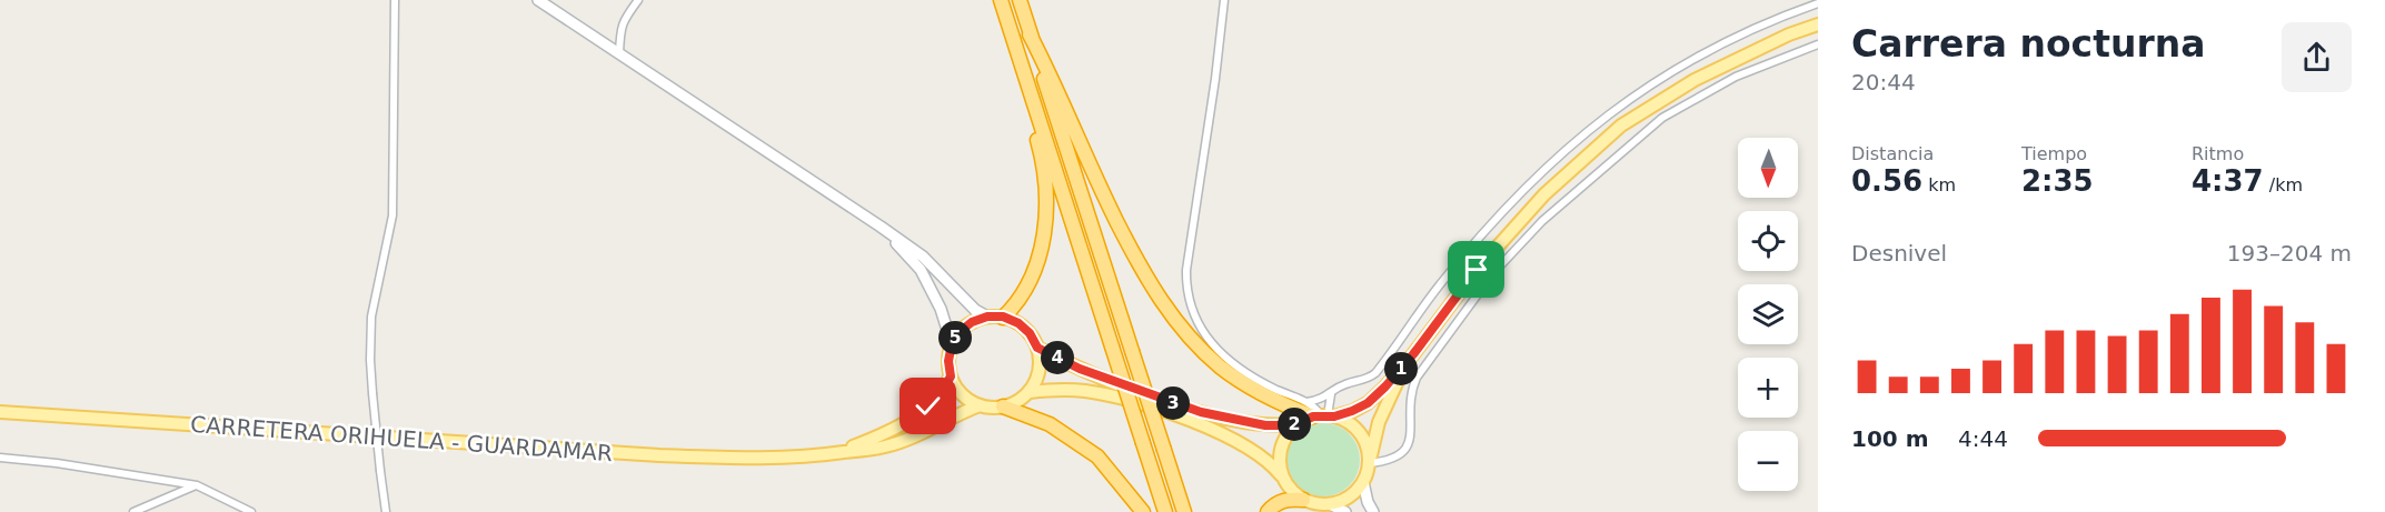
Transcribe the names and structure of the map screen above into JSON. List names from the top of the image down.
{
  "streets": {
    "main road": ["CARRETERA ORIHUELA - GUARDAMAR"]
  },
  "north": "bottom",
  "page": {
    "heading": ["Carrera nocturna", "20:44"],
    "stats": [
      ["Distancia", "0.56 km"],
      ["Tiempo", "2:35"],
      ["Ritmo", "4:37 /km"]
    ],
    "map_buttons": ["+", "−"],
    "chart": ["Desnivel", "193–204 m"],
    "pins": [
      "5",
      "4",
      "1",
      "3",
      "2"
    ],
    "list": [
      {
        "name": "100 m",
        "note": "4:44"
      }
    ]
  }
}
